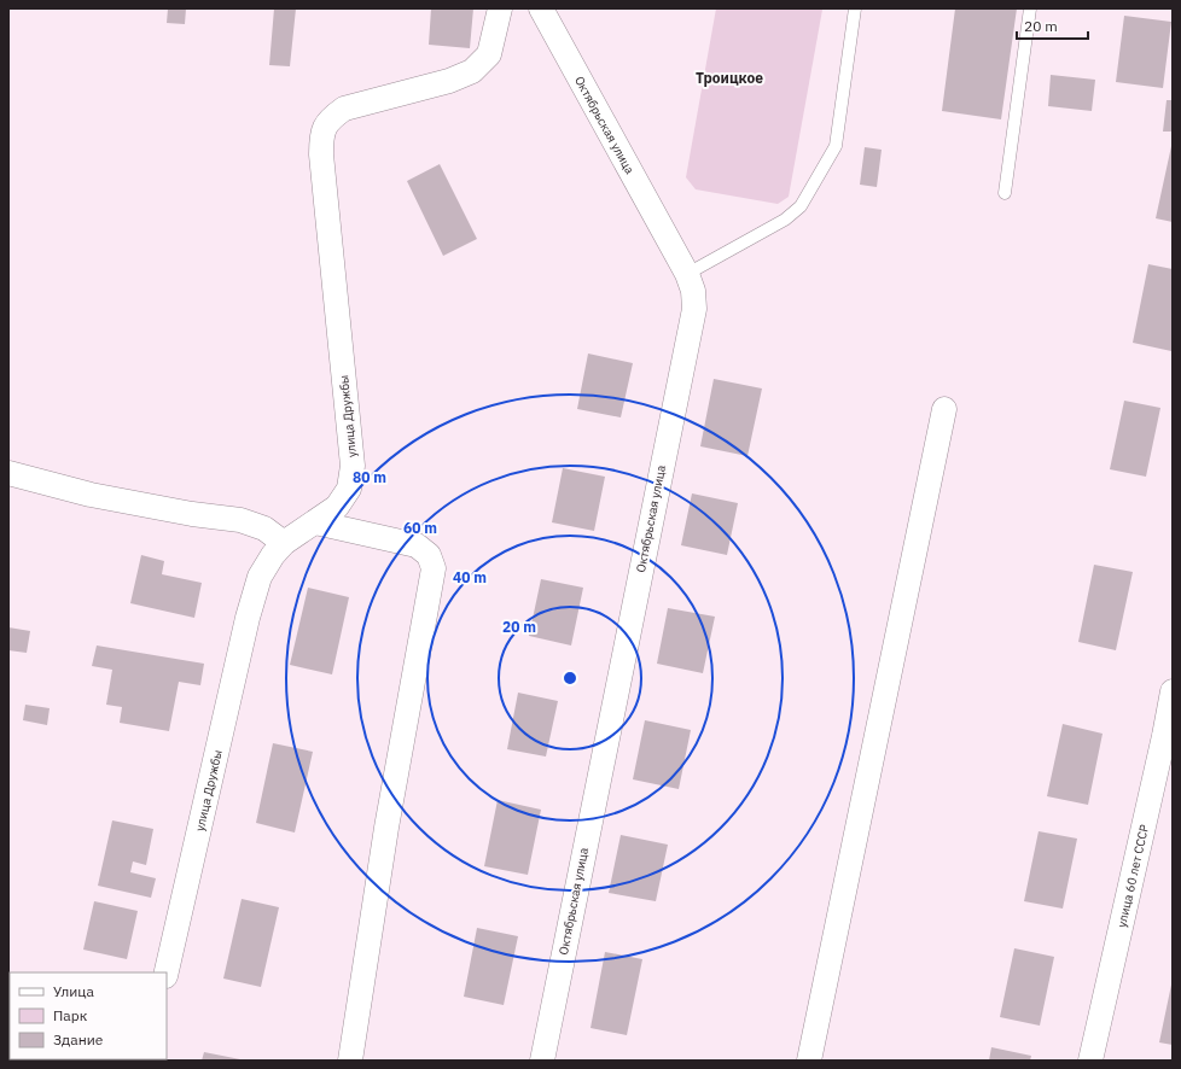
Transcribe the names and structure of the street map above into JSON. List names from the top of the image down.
{
  "streets": {
    "street": ["Октябрьская улица", "улица Дружбы", "улица 60 лет СССР"]
  },
  "districts": ["Троицкое"],
  "legend": ["Улица", "Парк", "Здание"],
  "scale_bar": "20 m",
  "rings": [
    "80 m",
    "60 m",
    "40 m",
    "20 m"
  ]
}
